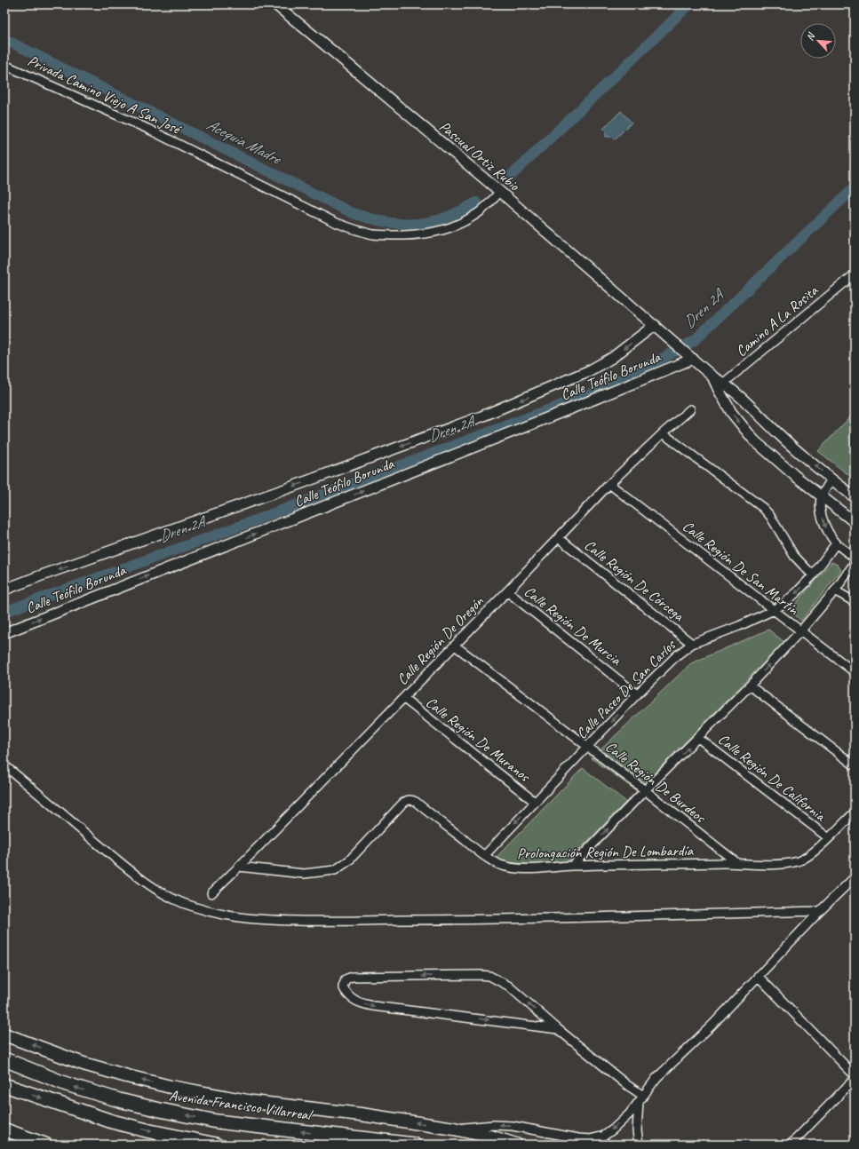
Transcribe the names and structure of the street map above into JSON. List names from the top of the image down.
{
  "streets": {
    "highway": ["Avenida Francisco Villarreal"],
    "street": [
      "Privada Camino Viejo A San José",
      "Pascual Ortiz Rubio",
      "Camino A La Rosita",
      "Calle Teófilo Borunda",
      "Calle Región De San Martín",
      "Calle Región De Córcega",
      "Calle Región De Murcia",
      "Calle Región De Oregón",
      "Calle Paseo De San Carlos",
      "Calle Región De Muranos",
      "Calle Región De California",
      "Calle Región De Burdeos",
      "Prolongación Región De Lombardía"
    ]
  },
  "crossings": [
    ["Privada Camino Viejo A San José", "Pascual Ortiz Rubio"],
    ["Pascual Ortiz Rubio", "Camino A La Rosita"],
    ["Pascual Ortiz Rubio", "Calle Teófilo Borunda"],
    ["Calle Región De San Martín", "Calle Región De Oregón"],
    ["Calle Región De San Martín", "Calle Paseo De San Carlos"],
    ["Calle Región De Córcega", "Calle Región De Oregón"],
    ["Calle Región De Córcega", "Calle Paseo De San Carlos"],
    ["Calle Región De Murcia", "Calle Región De Oregón"],
    ["Calle Región De Murcia", "Calle Paseo De San Carlos"],
    ["Calle Región De Oregón", "Calle Región De Muranos"],
    ["Calle Región De Oregón", "Calle Región De Burdeos"],
    ["Calle Región De Oregón", "Prolongación Región De Lombardía"],
    ["Calle Paseo De San Carlos", "Calle Región De Muranos"],
    ["Calle Paseo De San Carlos", "Calle Región De Burdeos"],
    ["Calle Paseo De San Carlos", "Prolongación Región De Lombardía"],
    ["Calle Región De California", "Prolongación Región De Lombardía"],
    ["Calle Región De Burdeos", "Prolongación Región De Lombardía"]
  ],
  "water": ["Acequia Madre", "Dren 2A"],
  "north": "top left"
}
